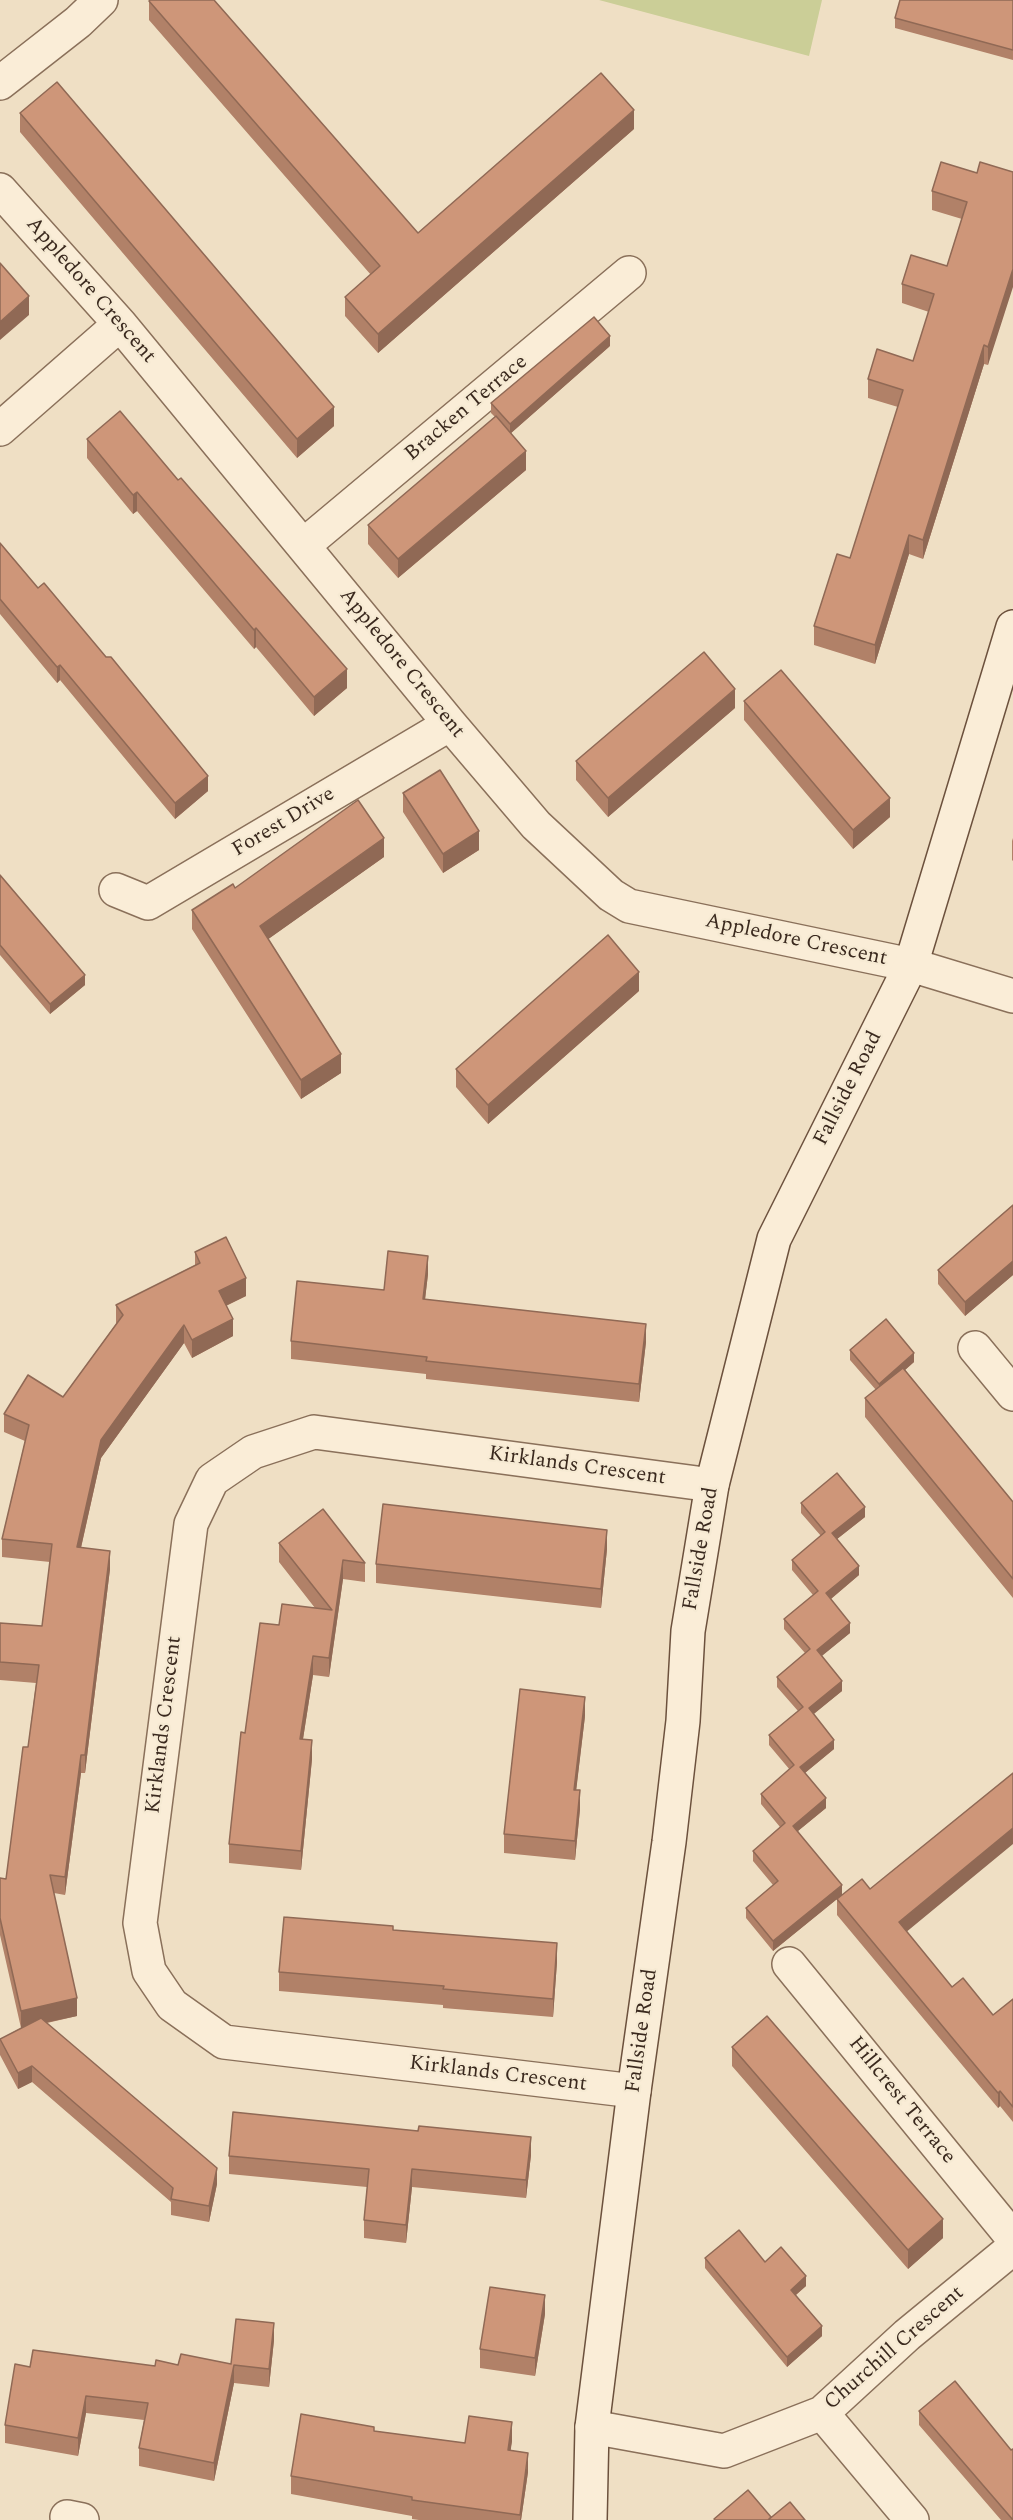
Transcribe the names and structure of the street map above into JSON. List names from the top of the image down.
{
  "streets": {
    "street": [
      "Appledore Crescent",
      "Bracken Terrace",
      "Forest Drive",
      "Fallside Road",
      "Kirklands Crescent",
      "Hillcrest Terrace",
      "Churchill Crescent"
    ]
  },
  "crossings": [
    ["Appledore Crescent", "Bracken Terrace"],
    ["Appledore Crescent", "Forest Drive"],
    ["Appledore Crescent", "Fallside Road"],
    ["Fallside Road", "Kirklands Crescent"],
    ["Fallside Road", "Churchill Crescent"]
  ]
}
